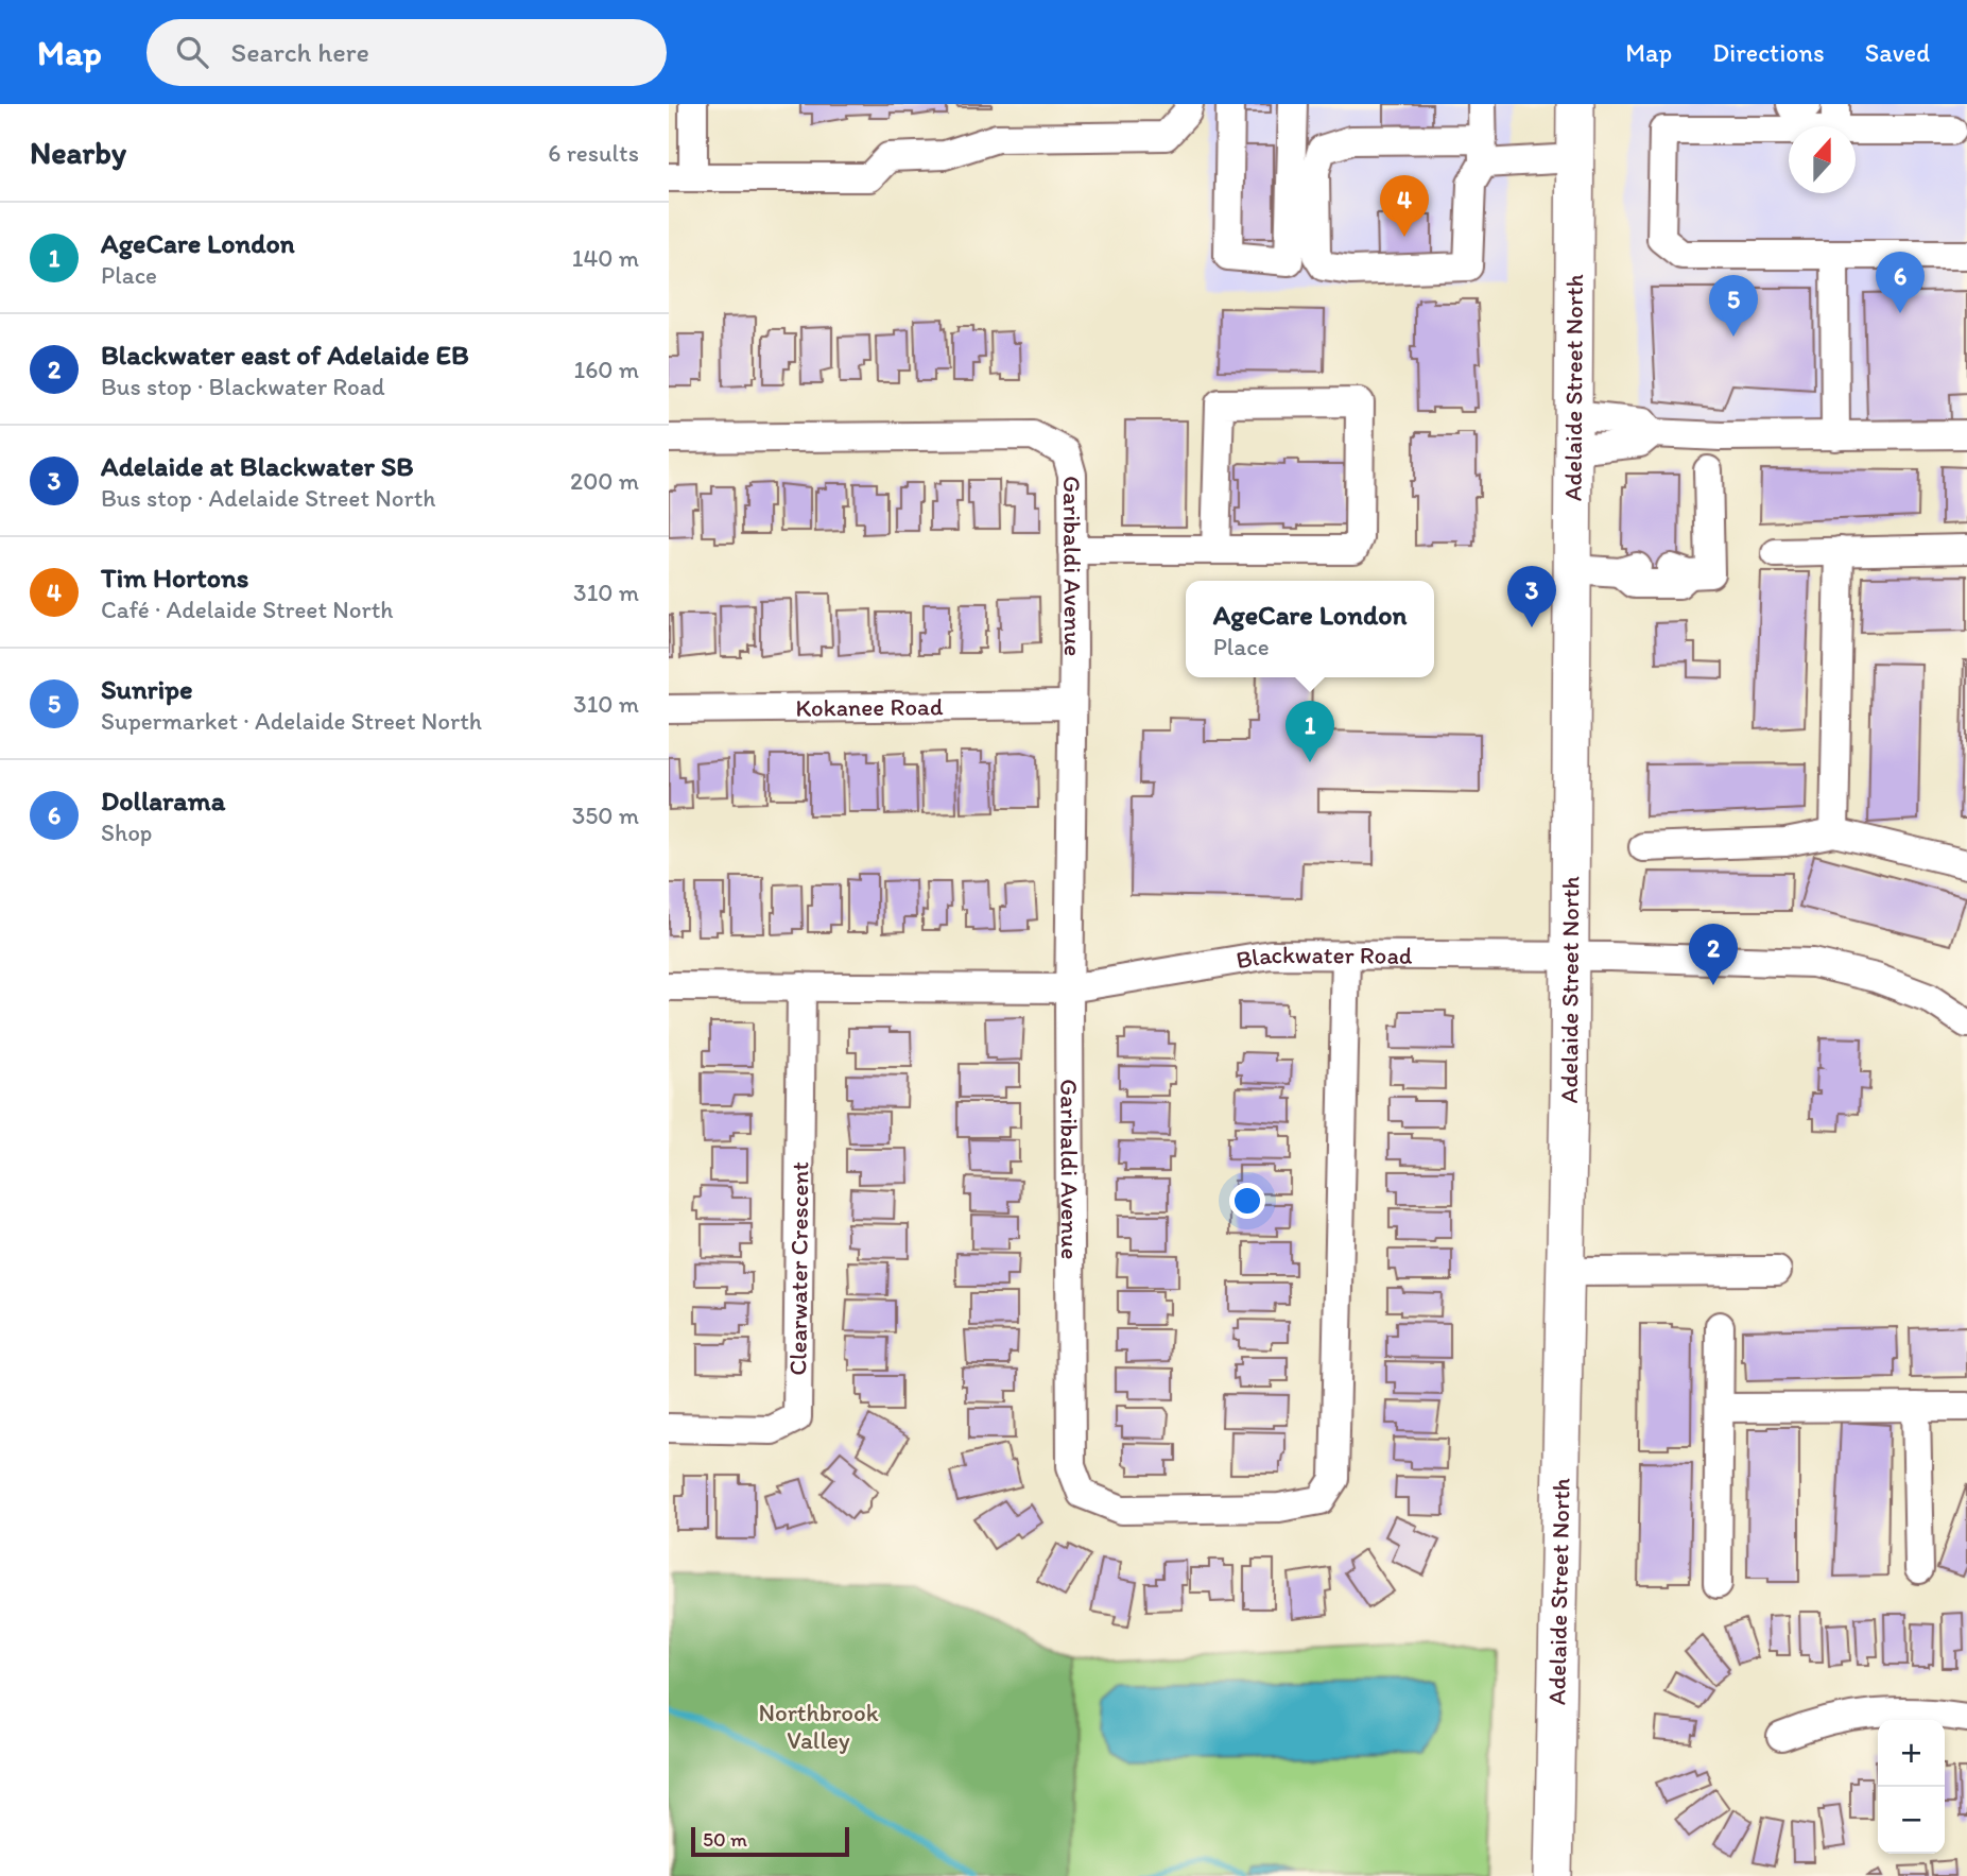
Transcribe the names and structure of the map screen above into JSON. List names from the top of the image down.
{
  "streets": {
    "main road": ["Adelaide Street North"],
    "street": [
      "Garibaldi Avenue",
      "Kokanee Road",
      "Blackwater Road",
      "Clearwater Crescent"
    ]
  },
  "crossings": [
    ["Adelaide Street North", "Blackwater Road"],
    ["Garibaldi Avenue", "Kokanee Road"],
    ["Garibaldi Avenue", "Blackwater Road"],
    ["Blackwater Road", "Clearwater Crescent"]
  ],
  "parks": ["Northbrook Valley"],
  "scale_bar": "50 m",
  "north": "top",
  "page": {
    "header": "Map",
    "search": "Search here",
    "nav": ["Map", "Directions", "Saved"],
    "heading": ["Nearby", "6 results"],
    "pins": [
      "4",
      "6",
      "5",
      "3",
      "1",
      "2"
    ],
    "list": [
      {
        "mark": "1",
        "name": "AgeCare London",
        "note": "Place",
        "value": "140 m"
      },
      {
        "mark": "2",
        "name": "Blackwater east of Adelaide EB",
        "note": "Bus stop · Blackwater Road",
        "value": "160 m"
      },
      {
        "mark": "3",
        "name": "Adelaide at Blackwater SB",
        "note": "Bus stop · Adelaide Street North",
        "value": "200 m"
      },
      {
        "mark": "4",
        "name": "Tim Hortons",
        "note": "Café · Adelaide Street North",
        "value": "310 m"
      },
      {
        "mark": "5",
        "name": "Sunripe",
        "note": "Supermarket · Adelaide Street North",
        "value": "310 m"
      },
      {
        "mark": "6",
        "name": "Dollarama",
        "note": "Shop",
        "value": "350 m"
      }
    ],
    "popup": ["AgeCare London", "Place"],
    "map_buttons": ["+", "−"],
    "scale": "50 m"
  }
}
